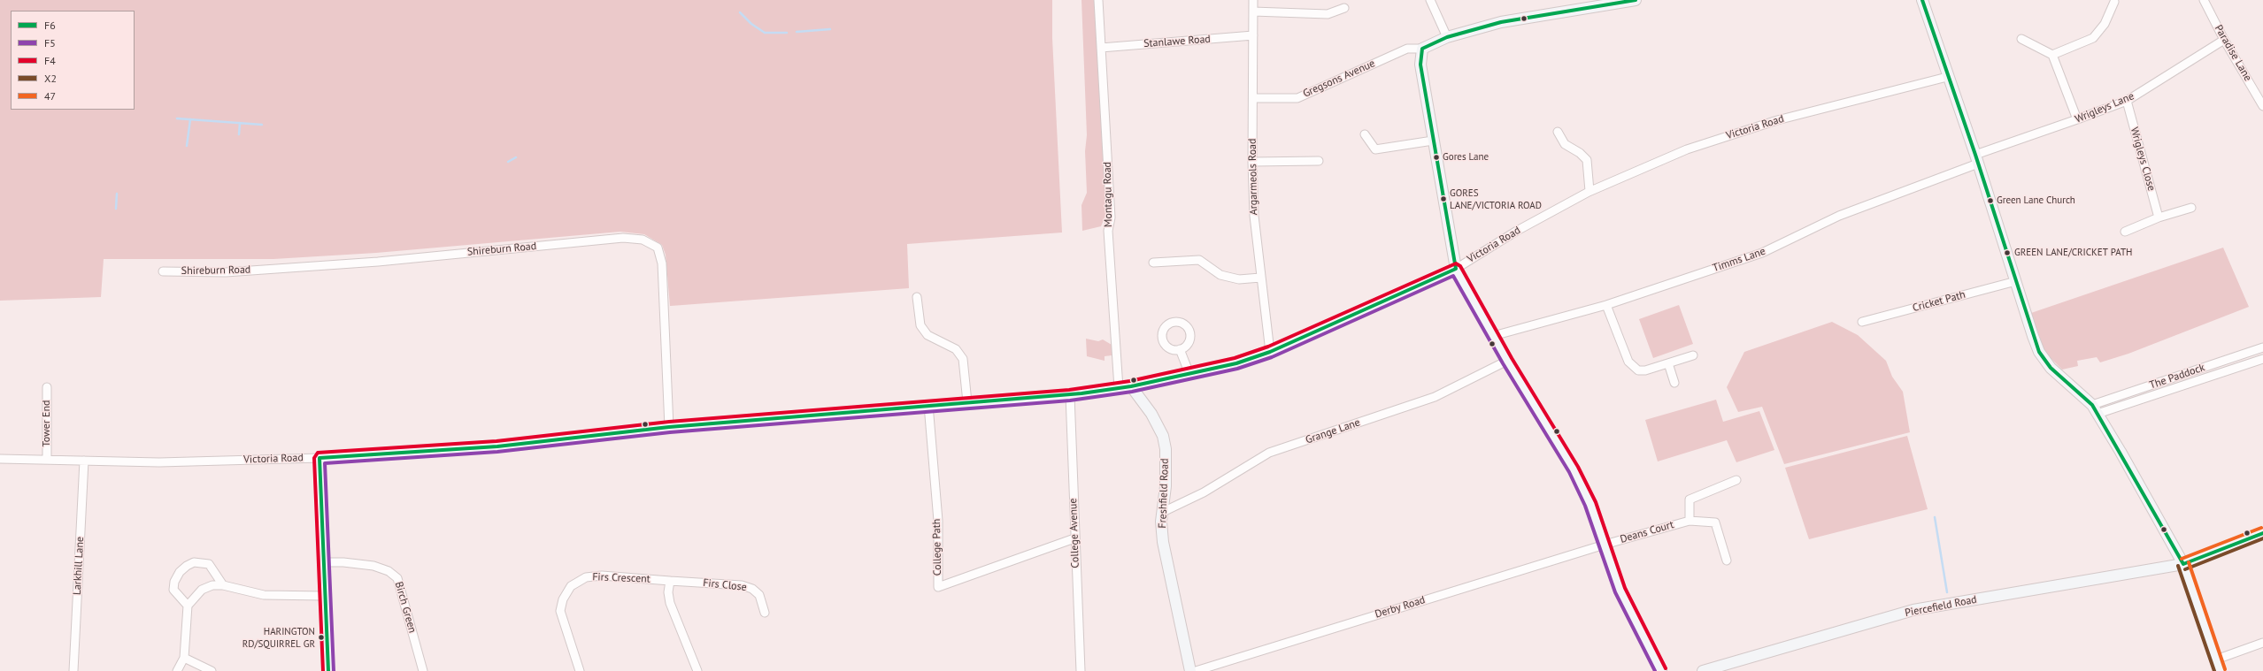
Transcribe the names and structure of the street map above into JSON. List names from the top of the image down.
{
  "streets": {
    "street": [
      "Stanlawe Road",
      "Paradise Lane",
      "Gregsons Avenue",
      "Wrigleys Lane",
      "Victoria Road",
      "Wrigleys Close",
      "Argarmeols Road",
      "Montagu Road",
      "Shireburn Road",
      "Timms Lane",
      "Cricket Path",
      "The Paddock",
      "Tower End",
      "Grange Lane",
      "Freshfield Road",
      "Deans Court",
      "College Avenue",
      "College Path",
      "Larkhill Lane",
      "Firs Crescent",
      "Firs Close",
      "Piercefield Road",
      "Birch Green",
      "Derby Road"
    ]
  },
  "crossings": [
    ["Stanlawe Road", "Argarmeols Road"],
    ["Stanlawe Road", "Montagu Road"],
    ["Paradise Lane", "Wrigleys Lane"],
    ["Gregsons Avenue", "Argarmeols Road"],
    ["Wrigleys Lane", "Wrigleys Close"],
    ["Wrigleys Lane", "Timms Lane"],
    ["Victoria Road", "Argarmeols Road"],
    ["Victoria Road", "Montagu Road"],
    ["Victoria Road", "Shireburn Road"],
    ["Victoria Road", "Tower End"],
    ["Victoria Road", "Freshfield Road"],
    ["Victoria Road", "College Avenue"],
    ["Victoria Road", "College Path"],
    ["Victoria Road", "Larkhill Lane"],
    ["Grange Lane", "Freshfield Road"],
    ["Deans Court", "Derby Road"],
    ["College Avenue", "College Path"],
    ["Firs Crescent", "Firs Close"]
  ],
  "places": [
    "Gores Lane",
    "GORES LANE/VICTORIA ROAD",
    "Green Lane Church",
    "GREEN LANE/CRICKET PATH",
    "HARINGTON RD/SQUIRREL GR"
  ],
  "lines": [
    "transit line F6",
    "transit line F4",
    "transit line F5",
    "transit line 47",
    "transit line X2"
  ],
  "legend": [
    "F6",
    "F5",
    "F4",
    "X2",
    "47"
  ]
}
